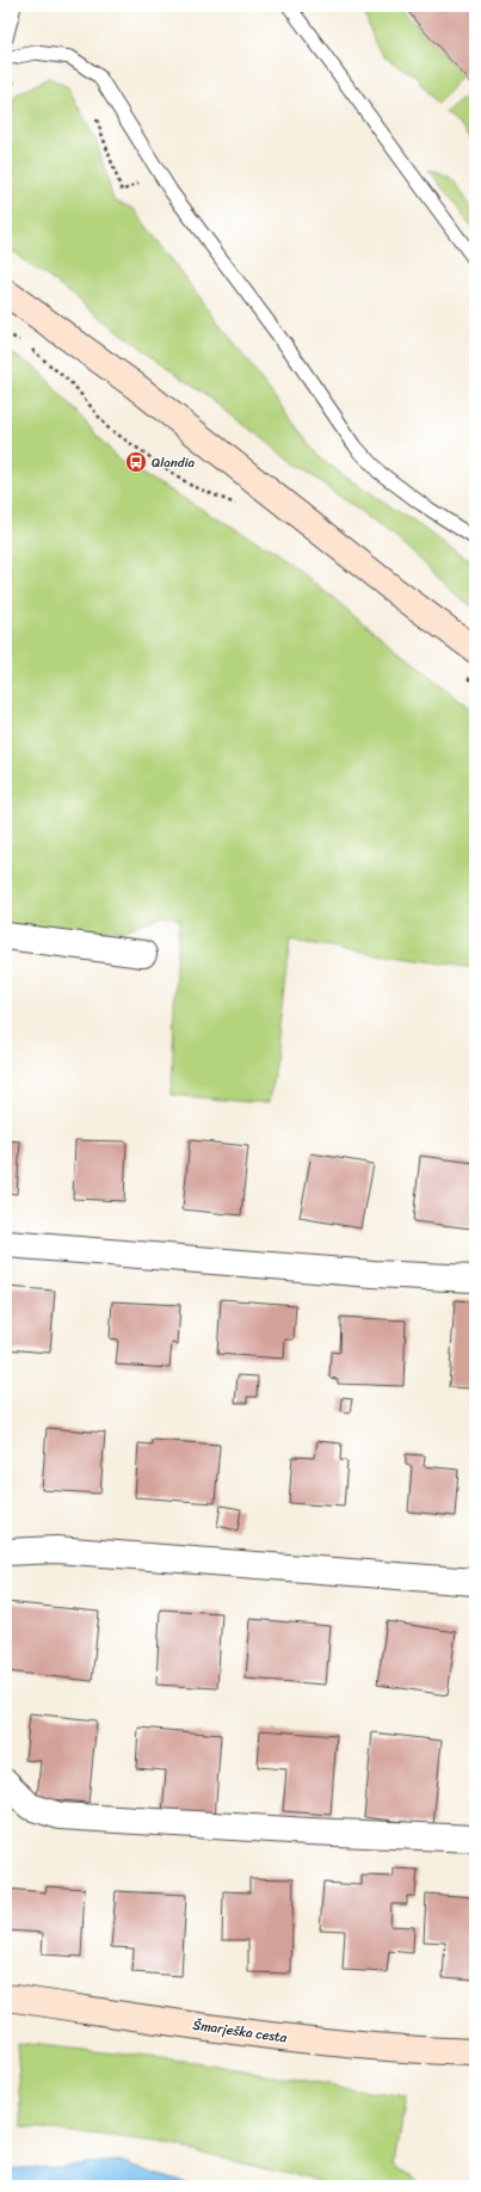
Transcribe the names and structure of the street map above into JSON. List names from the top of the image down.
{
  "streets": {
    "main road": ["Šmarješka cesta"]
  },
  "places": {
    "bus stop": ["Qlandia"]
  }
}
